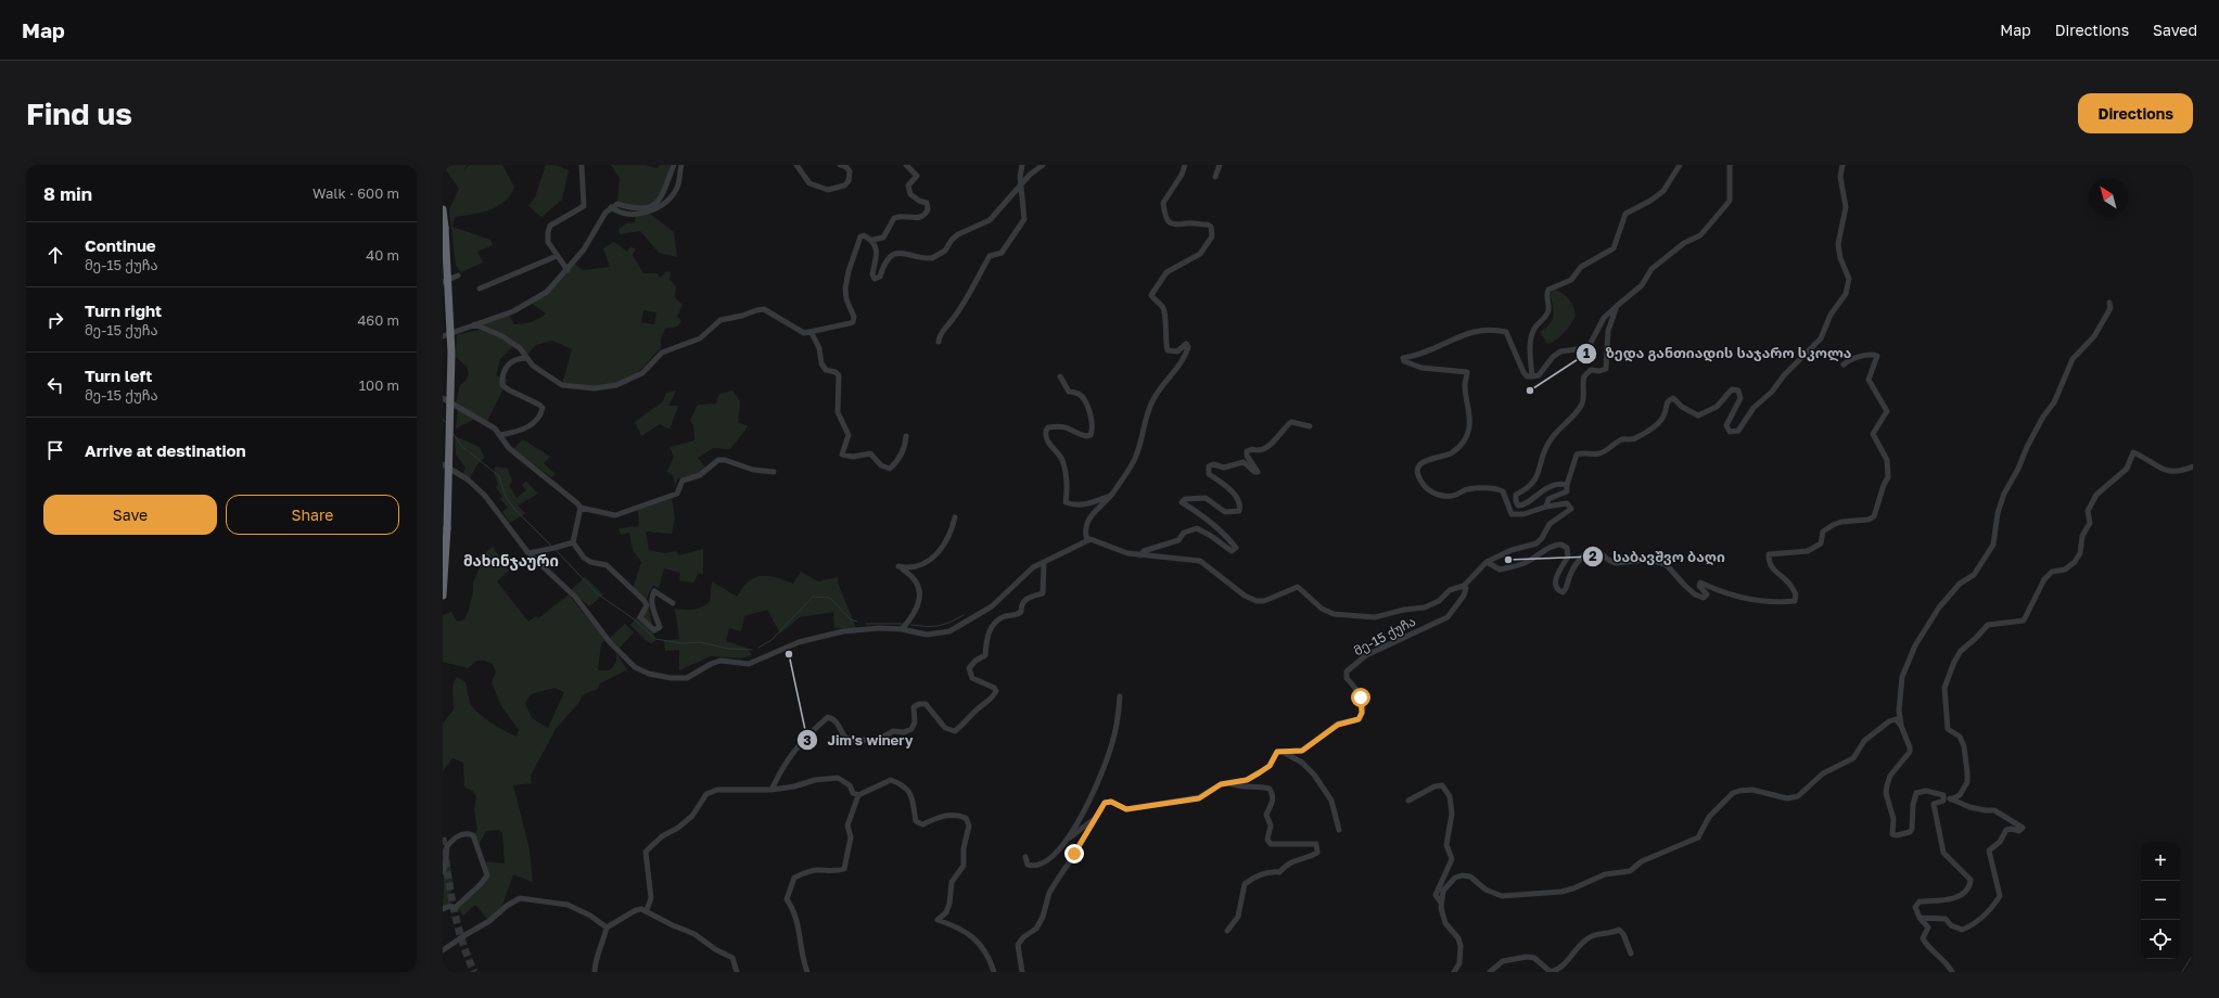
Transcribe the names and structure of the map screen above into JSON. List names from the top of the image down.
{
  "streets": {
    "street": ["მე-15 ქუჩა"]
  },
  "districts": ["მახინჯაური"],
  "places": ["ზედა განთიადის საჯარო სკოლა", "საბავშვო ბაღი", "Jim's winery"],
  "north": "top left",
  "page": {
    "header": "Map",
    "nav": ["Map", "Directions", "Saved"],
    "buttons": [
      "Directions",
      ["Save", "Share"]
    ],
    "title": "Find us",
    "heading": ["8 min", "Walk · 600 m"],
    "list": [
      ["Continue", "მე-15 ქუჩა", "40 m"],
      ["Turn right", "მე-15 ქუჩა", "460 m"],
      ["Turn left", "მე-15 ქუჩა", "100 m"],
      "Arrive at destination"
    ],
    "map_buttons": ["+", "−"]
  }
}
